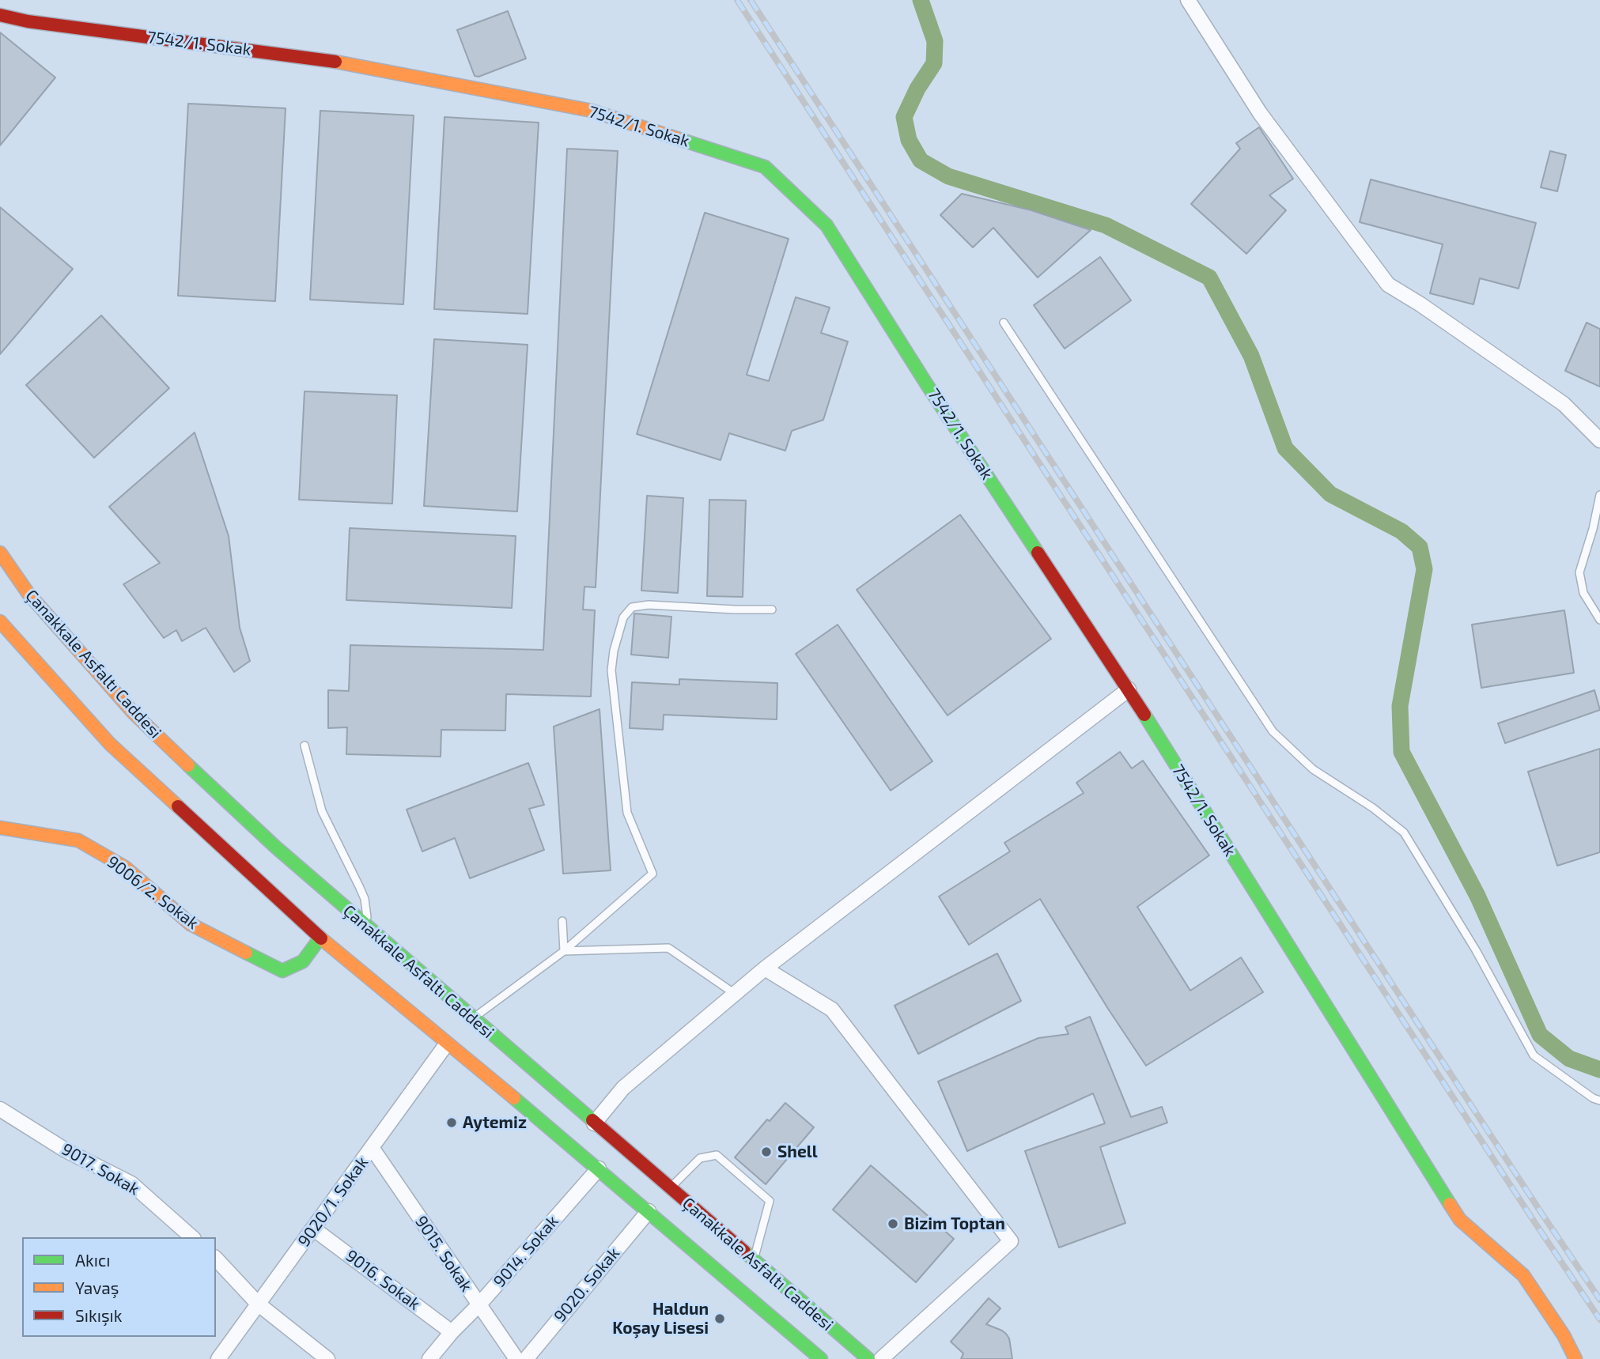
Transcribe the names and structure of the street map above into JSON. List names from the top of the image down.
{
  "streets": {
    "main road": ["7542/1. Sokak", "Çanakkale Asfaltı Caddesi", "9006/2. Sokak"],
    "street": [
      "9017. Sokak",
      "9020/1. Sokak",
      "9014. Sokak",
      "9015. Sokak",
      "9016. Sokak",
      "9020. Sokak"
    ]
  },
  "crossings": [
    ["Çanakkale Asfaltı Caddesi", "9006/2. Sokak"],
    ["Çanakkale Asfaltı Caddesi", "9020/1. Sokak"],
    ["Çanakkale Asfaltı Caddesi", "9014. Sokak"],
    ["Çanakkale Asfaltı Caddesi", "9020. Sokak"],
    ["9020/1. Sokak", "9015. Sokak"],
    ["9020/1. Sokak", "9016. Sokak"],
    ["9014. Sokak", "9015. Sokak"],
    ["9014. Sokak", "9016. Sokak"]
  ],
  "places": [
    "Aytemiz",
    "Shell",
    "Bizim Toptan",
    "Haldun Koşay Lisesi"
  ],
  "legend": ["Akıcı", "Yavaş", "Sıkışık"]
}
